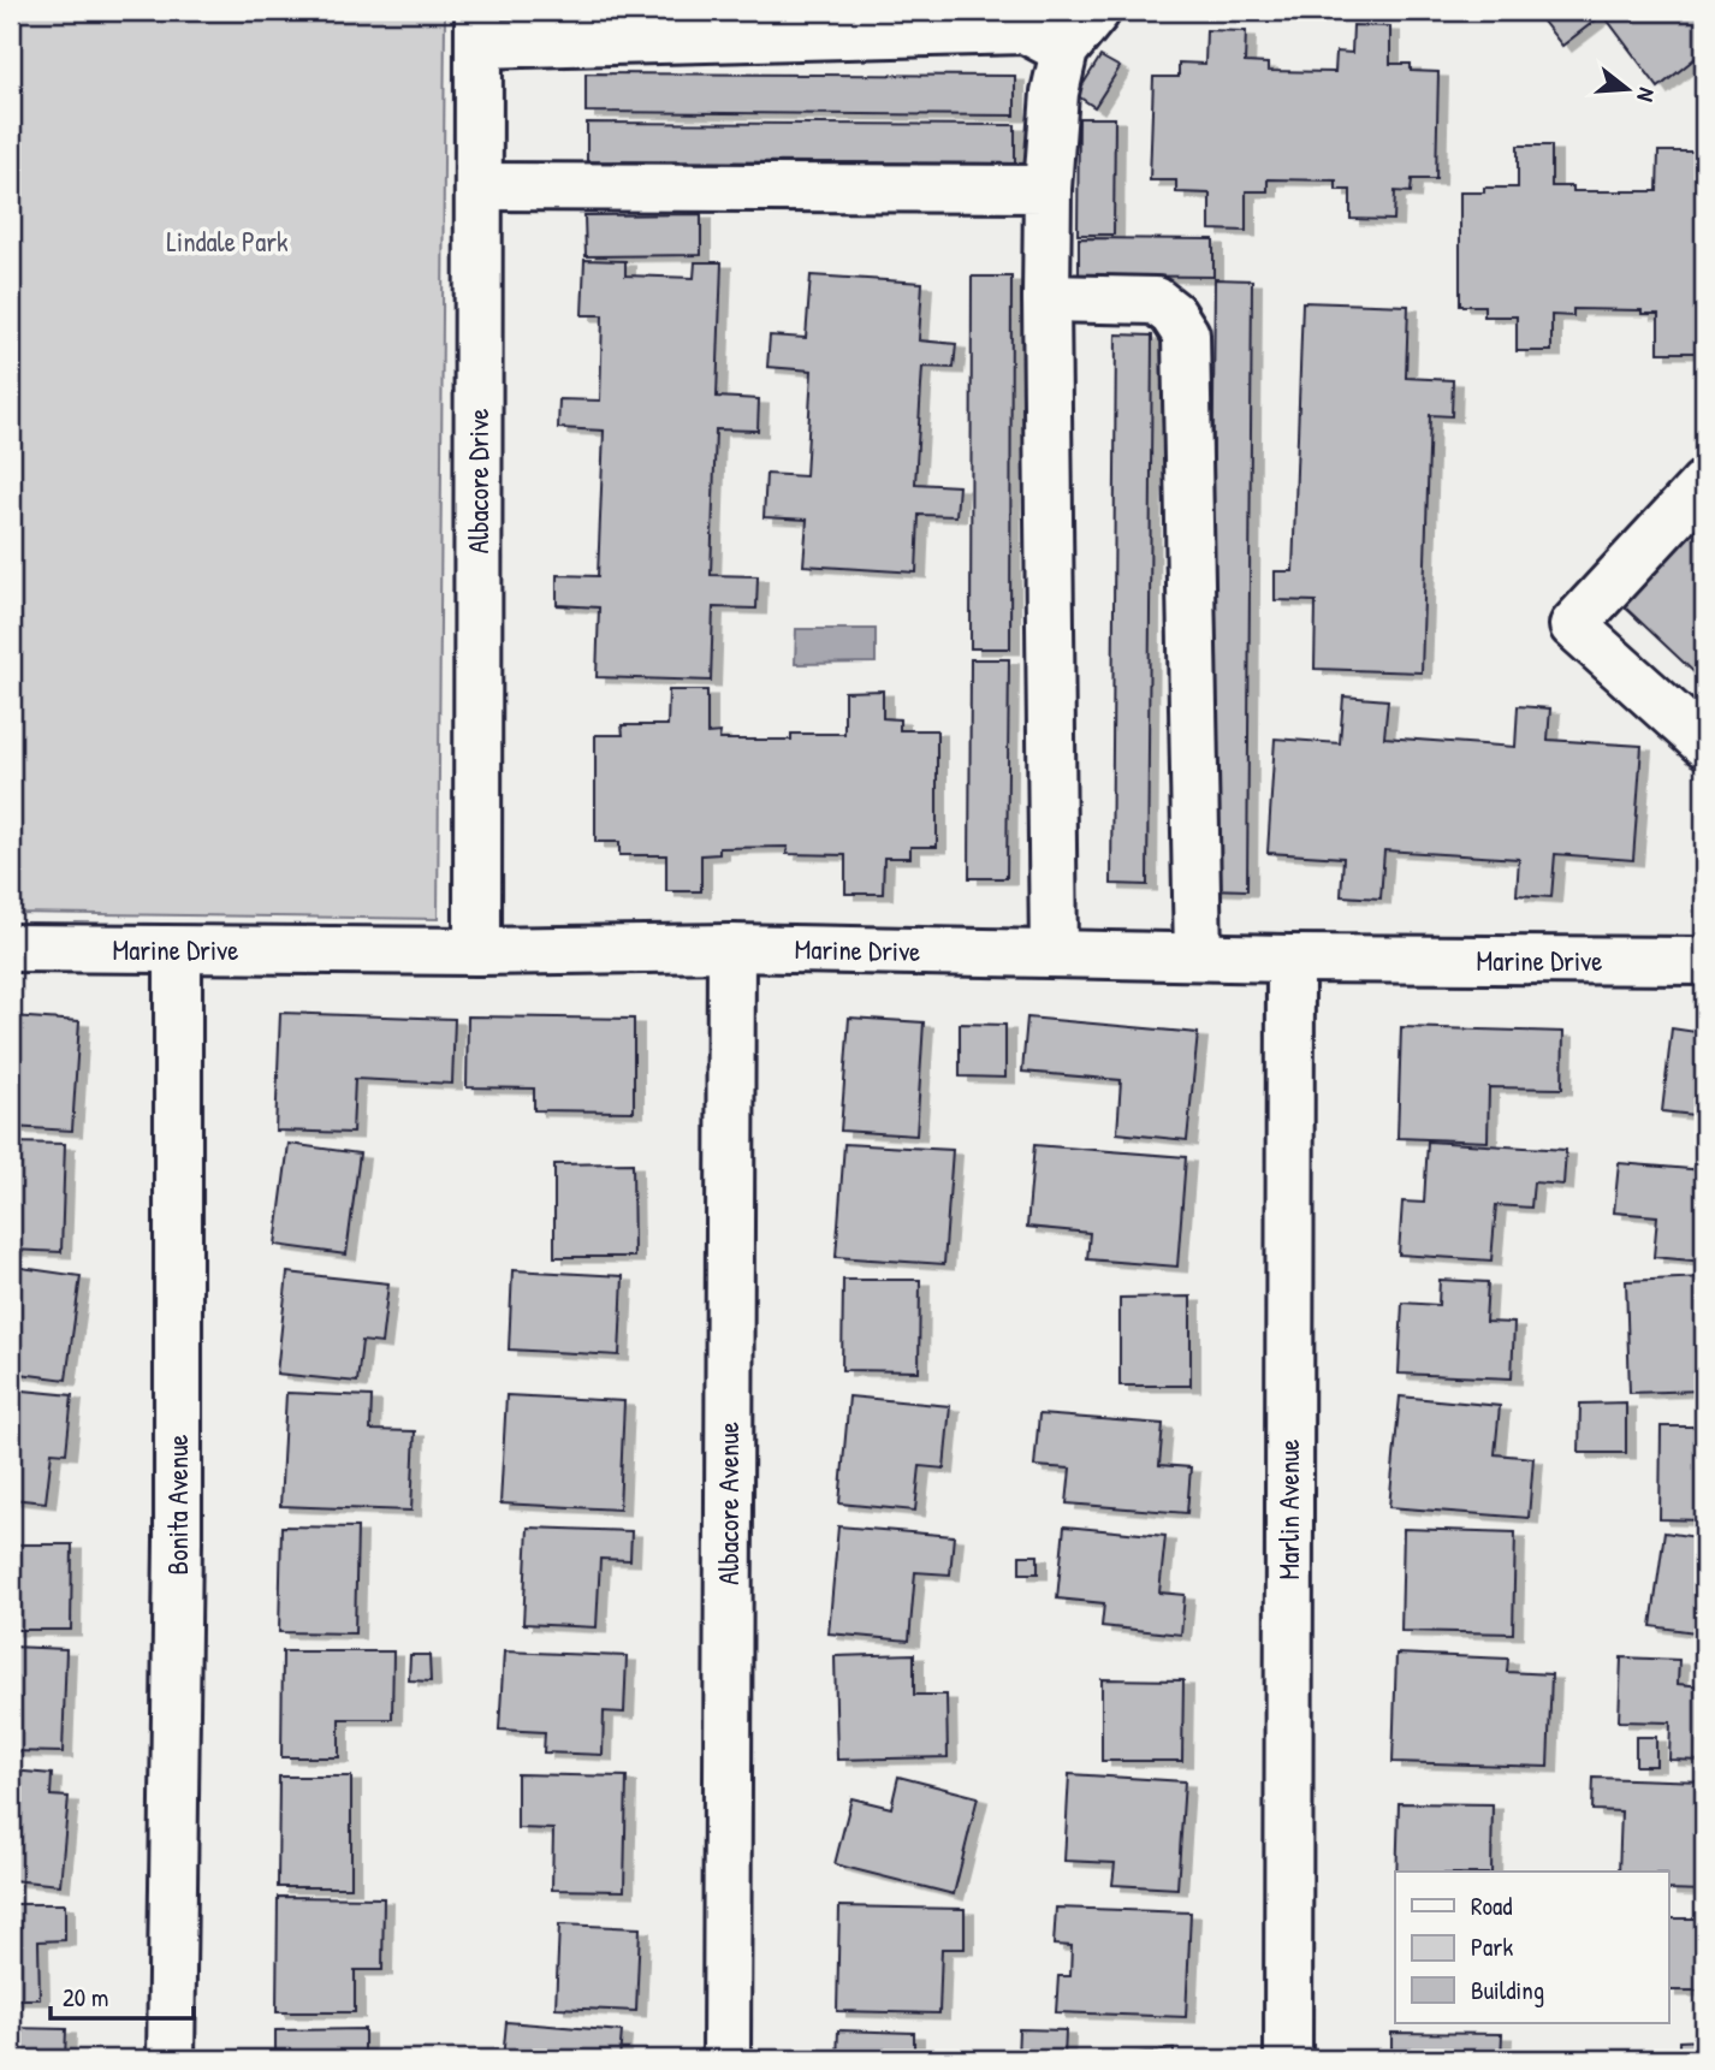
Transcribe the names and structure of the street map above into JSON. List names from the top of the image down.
{
  "streets": {
    "street": [
      "Albacore Drive",
      "Marine Drive",
      "Albacore Avenue",
      "Bonita Avenue",
      "Marlin Avenue"
    ]
  },
  "crossings": [
    ["Albacore Drive", "Marine Drive"],
    ["Marine Drive", "Albacore Avenue"],
    ["Marine Drive", "Bonita Avenue"],
    ["Marine Drive", "Marlin Avenue"]
  ],
  "parks": ["Lindale Park"],
  "legend": ["Road", "Park", "Building"],
  "scale_bar": "20 m",
  "north": "right"
}
